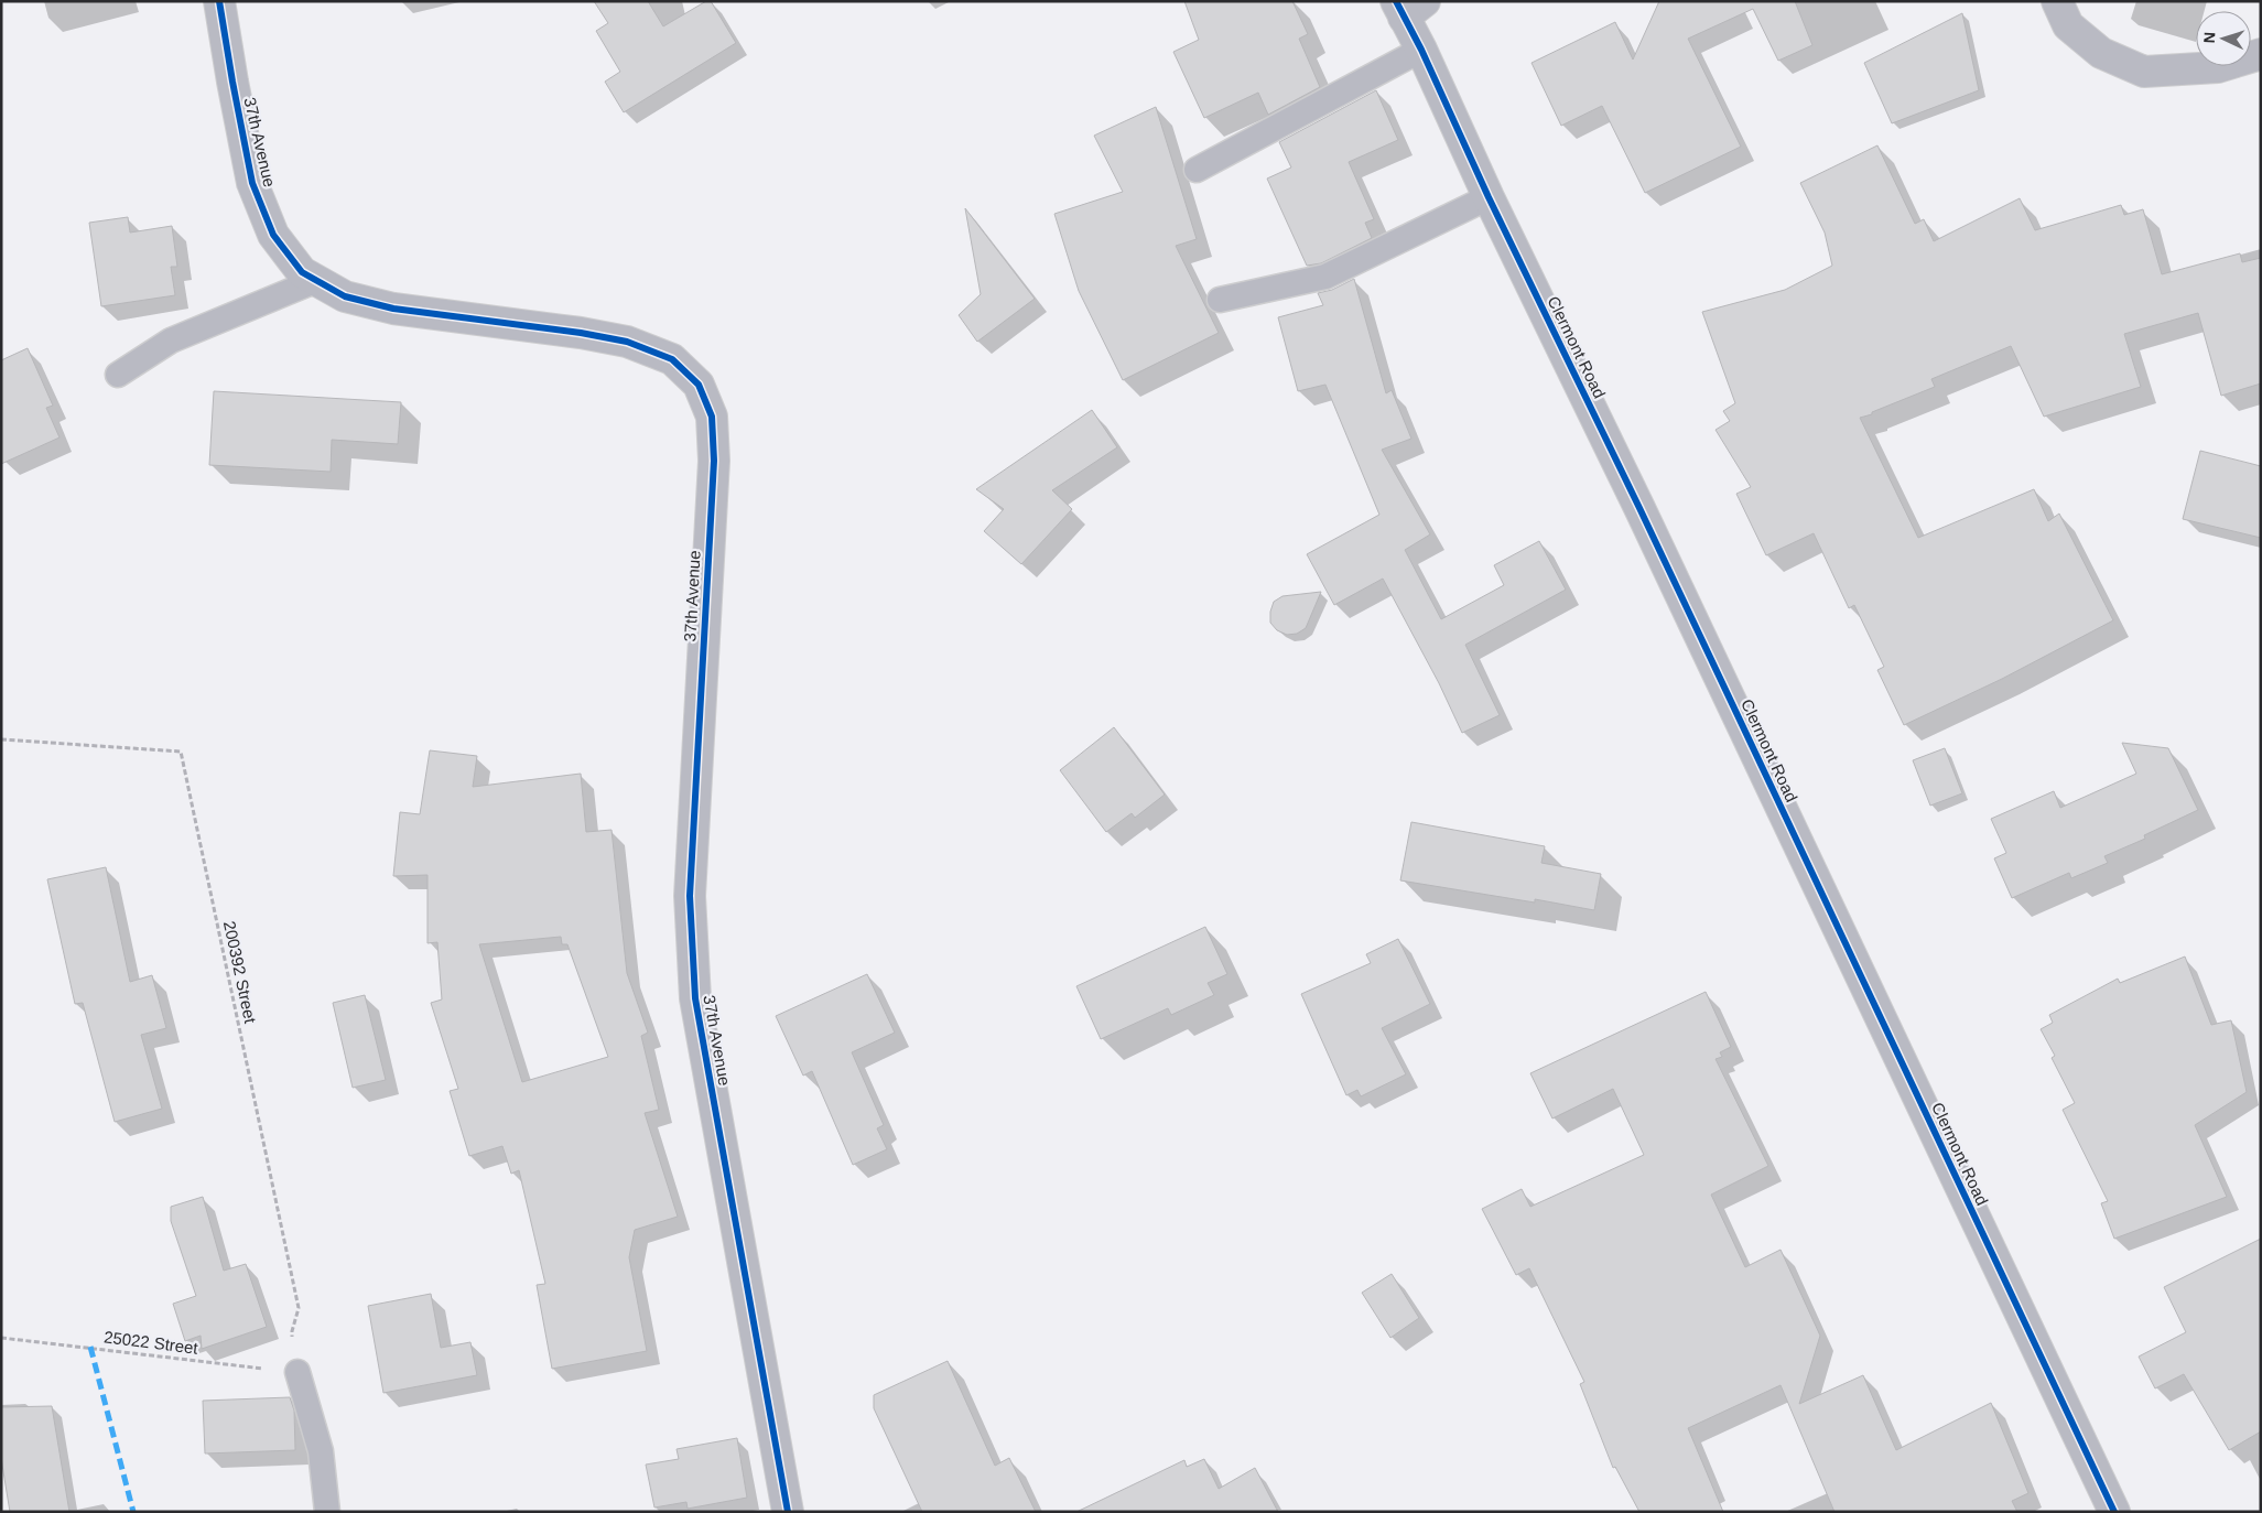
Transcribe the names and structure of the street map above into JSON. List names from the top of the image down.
{
  "streets": {
    "street": ["37th Avenue", "Clermont Road"],
    "path": ["200392 Street", "25022 Street"]
  },
  "crossings": [
    ["200392 Street", "25022 Street"]
  ],
  "north": "left"
}
